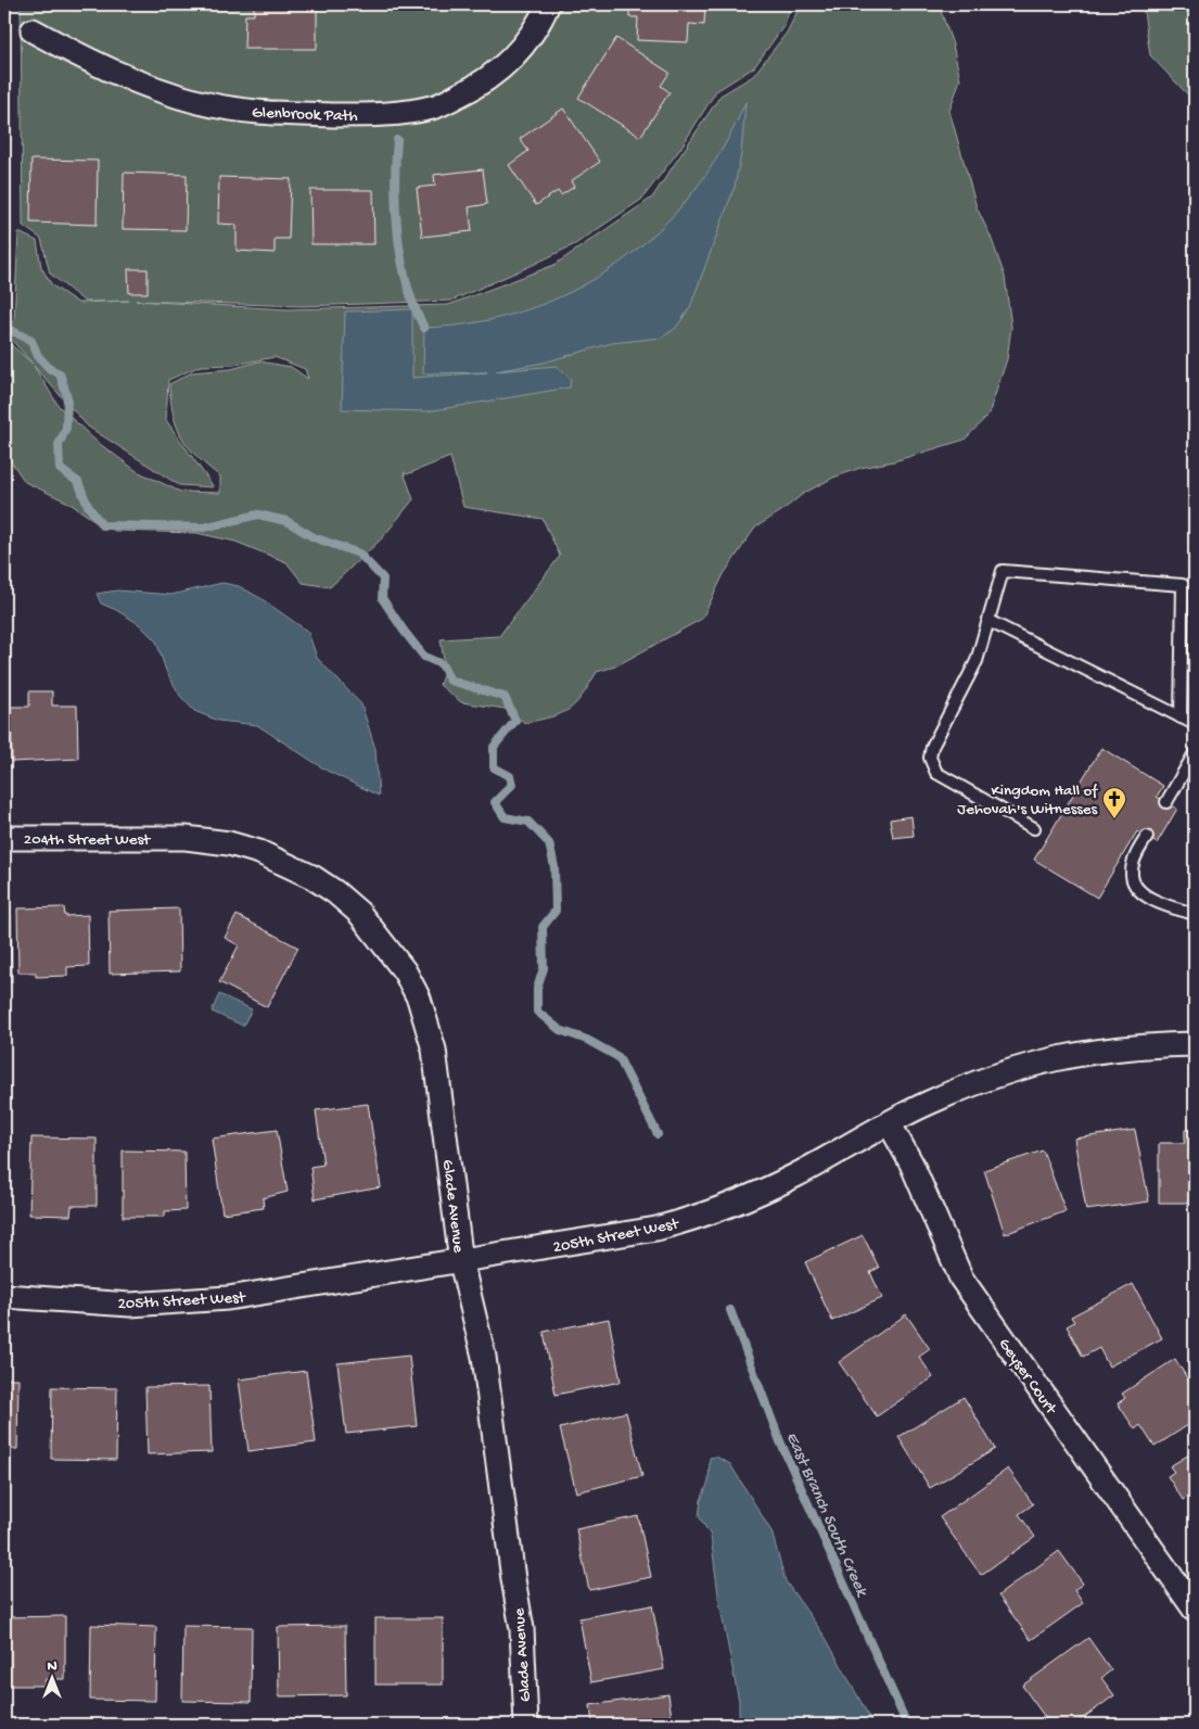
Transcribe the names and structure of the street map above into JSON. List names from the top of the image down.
{
  "streets": {
    "street": [
      "Glenbrook Path",
      "204th Street West",
      "Glade Avenue",
      "205th Street West",
      "Geyser Court"
    ]
  },
  "crossings": [
    ["204th Street West", "Glade Avenue"],
    ["Glade Avenue", "205th Street West"],
    ["205th Street West", "Geyser Court"]
  ],
  "water": ["East Branch South Creek"],
  "places": {
    "church": ["Kingdom Hall of Jehovah's Witnesses"]
  },
  "north": "top"
}
